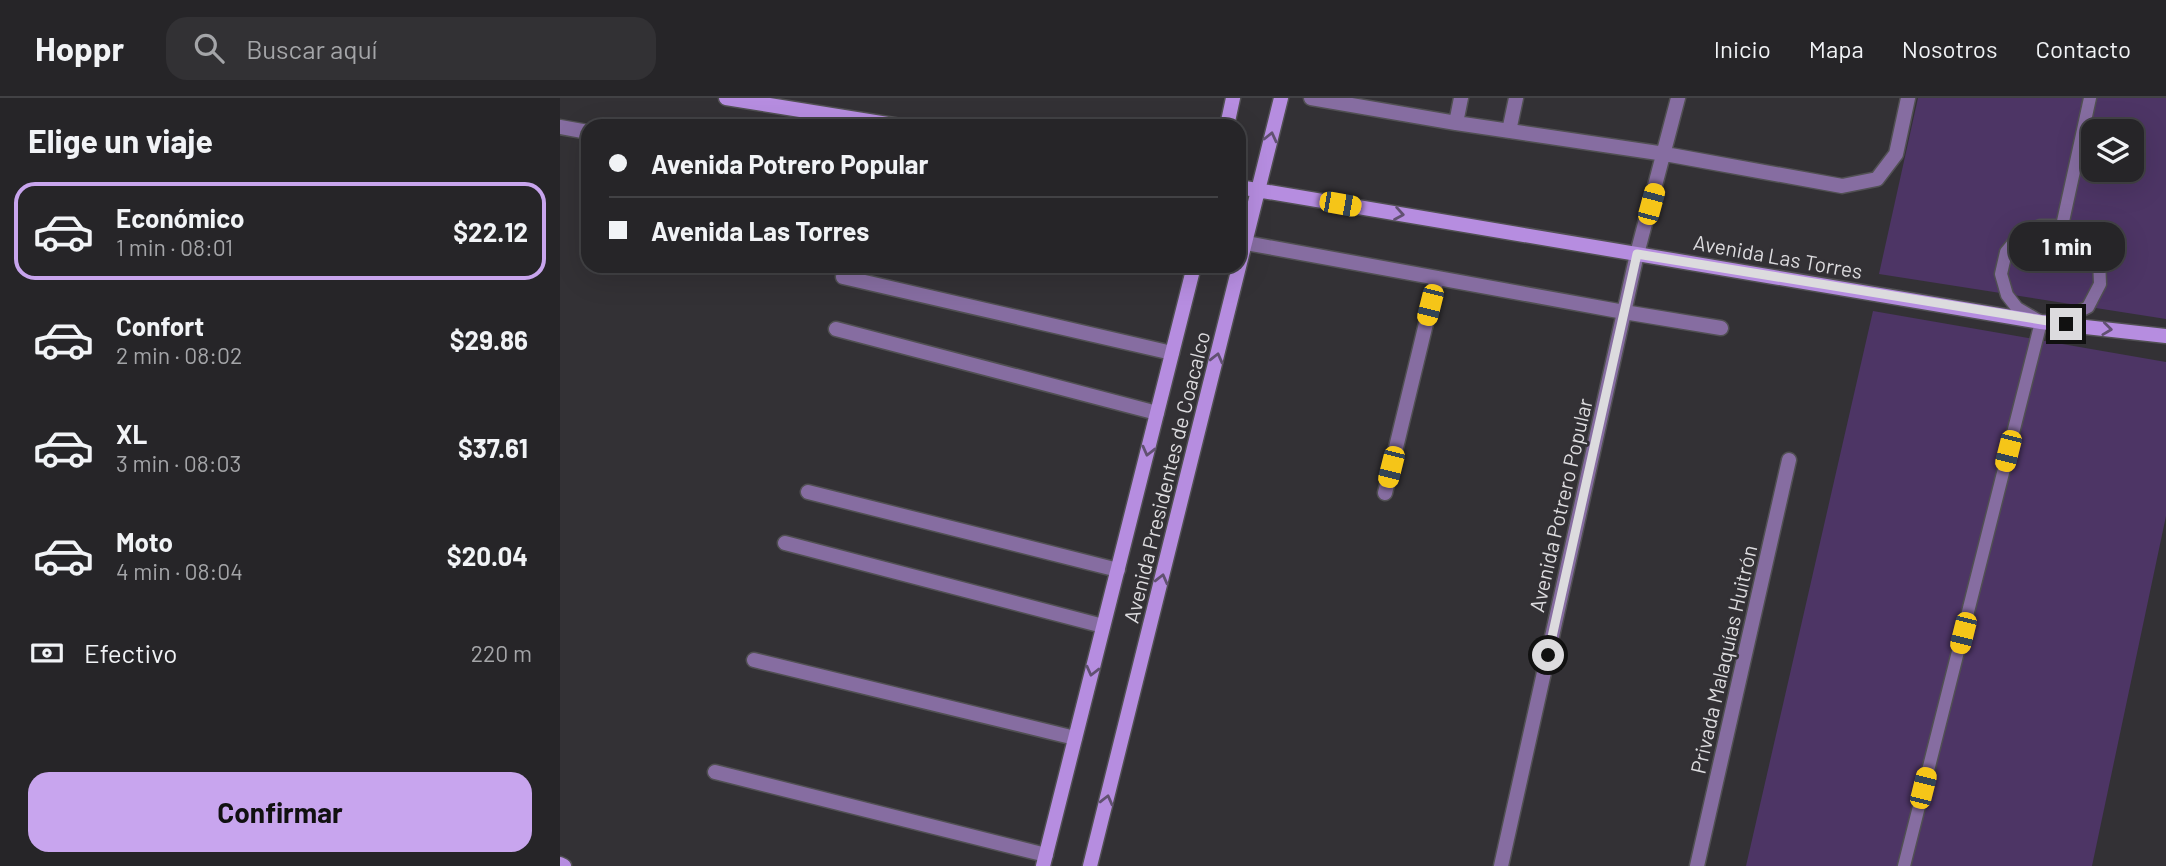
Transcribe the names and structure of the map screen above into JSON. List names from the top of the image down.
{
  "streets": {
    "street": [
      "Avenida Las Torres",
      "Avenida Presidentes de Coacalco",
      "Avenida Potrero Popular",
      "Privada Malaquías Huitrón"
    ]
  },
  "crossings": [
    ["Avenida Las Torres", "Avenida Presidentes de Coacalco"],
    ["Avenida Las Torres", "Avenida Potrero Popular"]
  ],
  "page": {
    "header": "Hoppr",
    "search": "Buscar aquí",
    "nav": [
      "Inicio",
      "Mapa",
      "Nosotros",
      "Contacto"
    ],
    "heading": "Elige un viaje",
    "banner": ["Avenida Potrero Popular", "Avenida Las Torres"],
    "list": [
      {
        "name": "Económico",
        "note": "1 min · 08:01",
        "value": "$22.12"
      },
      {
        "name": "Confort",
        "note": "2 min · 08:02",
        "value": "$29.86"
      },
      {
        "name": "XL",
        "note": "3 min · 08:03",
        "value": "$37.61"
      },
      {
        "name": "Moto",
        "note": "4 min · 08:04",
        "value": "$20.04"
      }
    ],
    "bubble": "1 min",
    "pay": ["Efectivo", "220 m"],
    "buttons": "Confirmar"
  }
}
